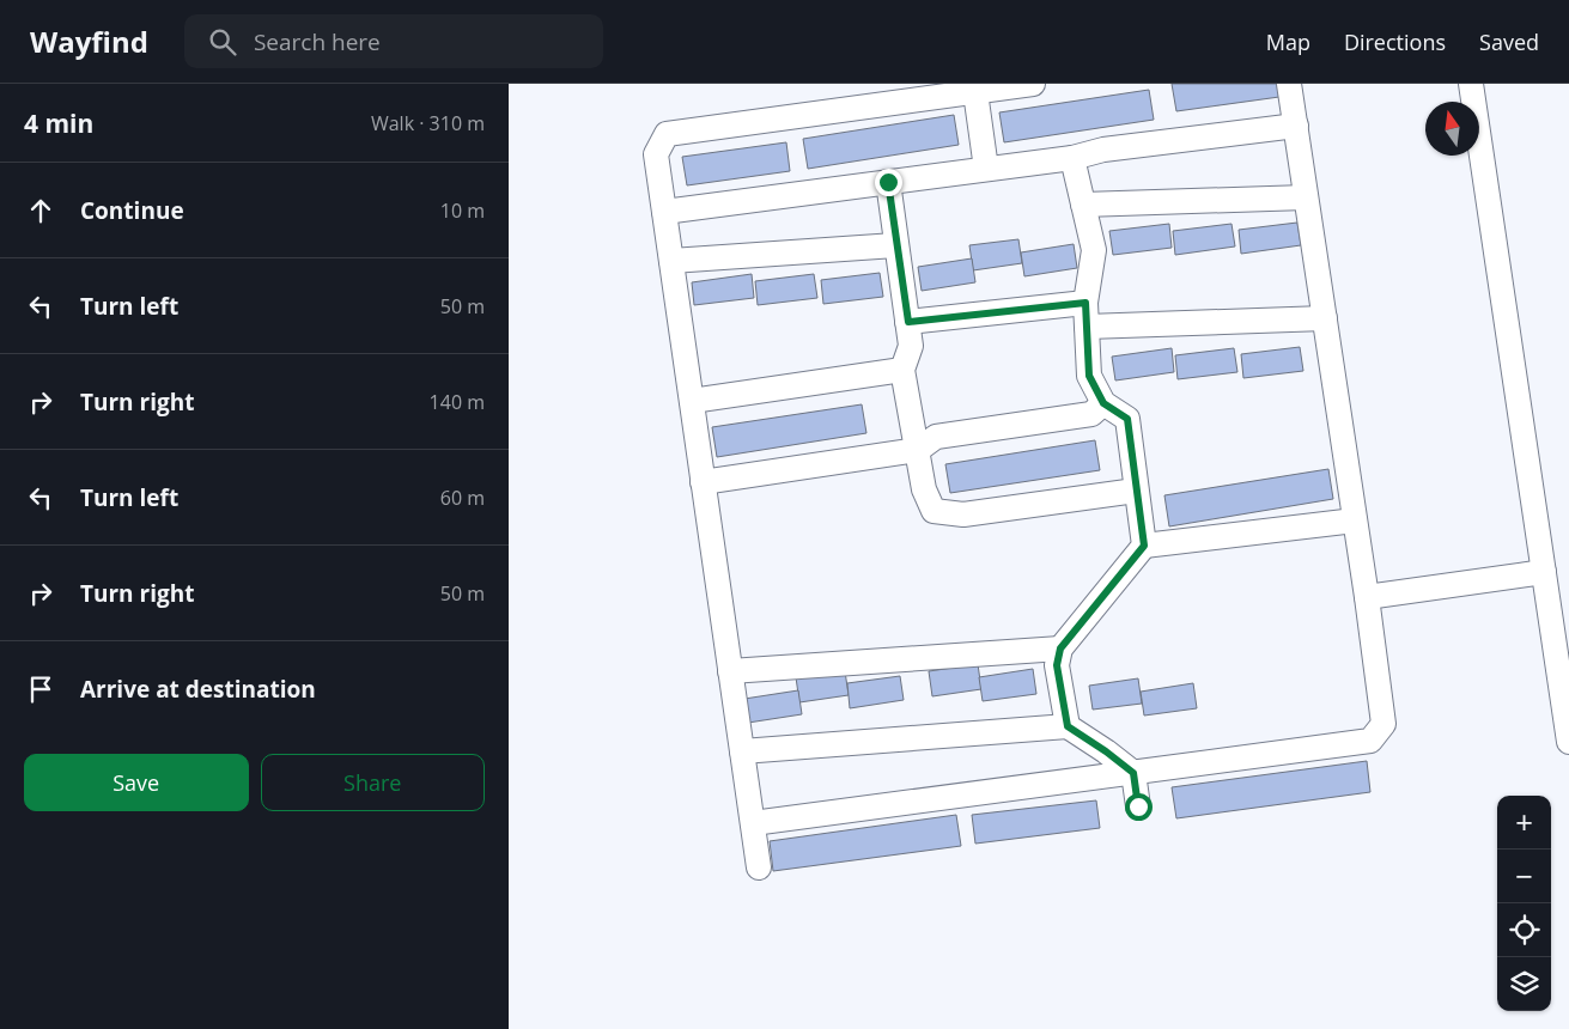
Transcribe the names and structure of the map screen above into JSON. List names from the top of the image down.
{
  "north": "top",
  "page": {
    "header": "Wayfind",
    "search": "Search here",
    "nav": ["Map", "Directions", "Saved"],
    "heading": ["4 min", "Walk · 310 m"],
    "list": [
      ["Continue", "10 m"],
      ["Turn left", "50 m"],
      ["Turn right", "140 m"],
      ["Turn left", "60 m"],
      ["Turn right", "50 m"],
      "Arrive at destination"
    ],
    "buttons": ["Save", "Share"],
    "map_buttons": ["+", "−"]
  }
}
